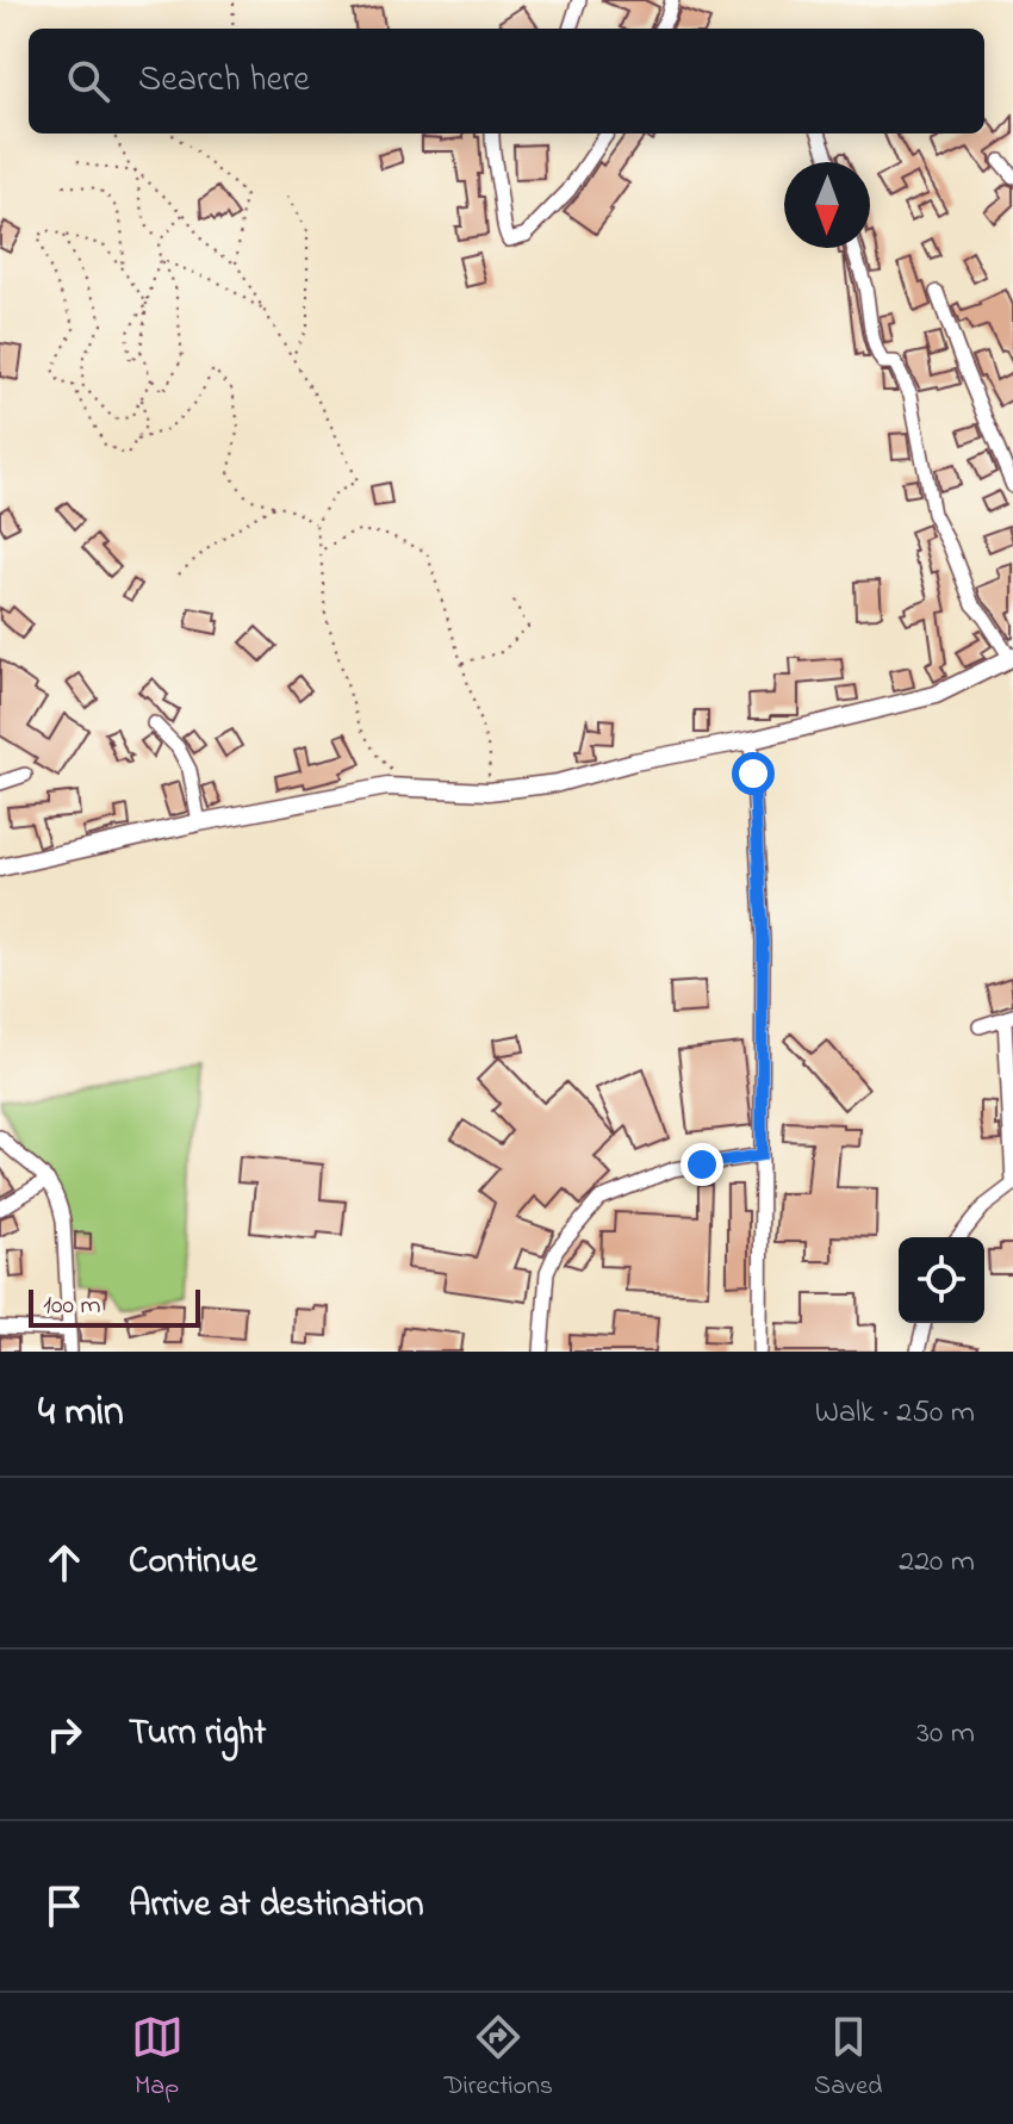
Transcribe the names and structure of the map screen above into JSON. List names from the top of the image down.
{
  "scale_bar": "100 m",
  "north": "bottom",
  "page": {
    "search": "Search here",
    "scale": "100 m",
    "heading": ["4 min", "Walk · 250 m"],
    "list": [
      ["Continue", "220 m"],
      ["Turn right", "30 m"],
      "Arrive at destination"
    ],
    "nav": ["Map", "Directions", "Saved"]
  }
}
